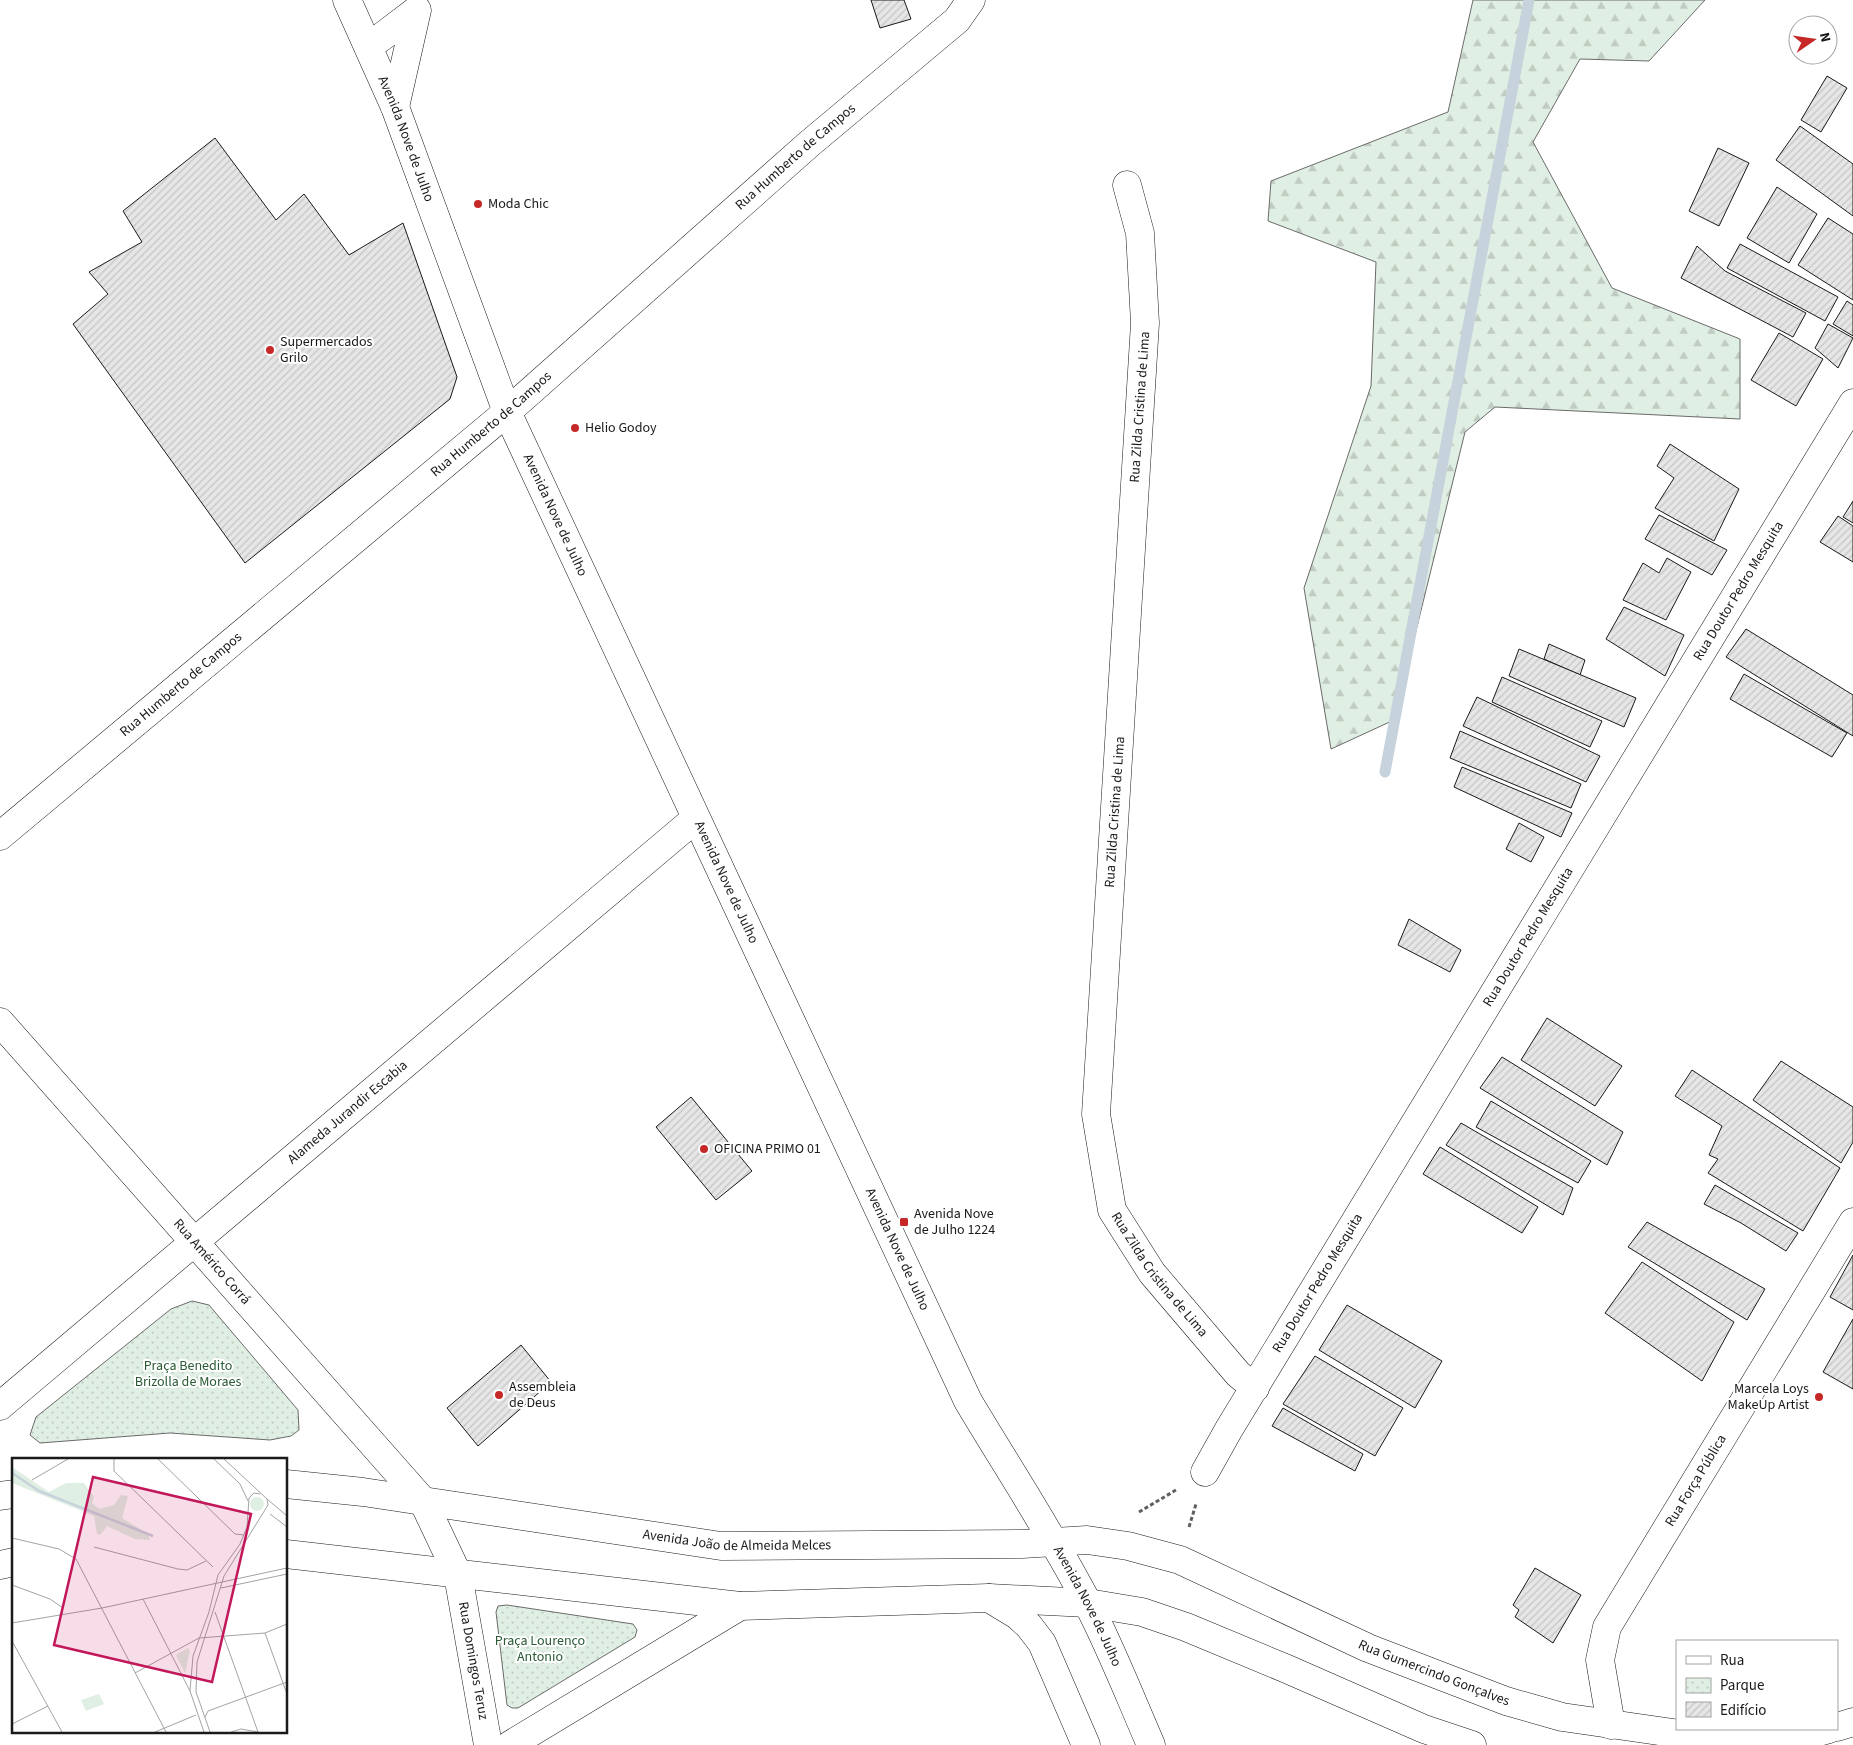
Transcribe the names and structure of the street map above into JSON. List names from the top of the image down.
{
  "streets": {
    "street": [
      "Avenida Nove de Julho",
      "Rua Humberto de Campos",
      "Rua Zilda Cristina de Lima",
      "Rua Doutor Pedro Mesquita",
      "Alameda Jurandir Escabia",
      "Rua Américo Corrá",
      "Rua Força Pública",
      "Avenida João de Almeida Melces",
      "Rua Domingos Teruz",
      "Rua Gumercindo Gonçalves"
    ]
  },
  "crossings": [
    ["Avenida Nove de Julho", "Rua Humberto de Campos"],
    ["Avenida Nove de Julho", "Alameda Jurandir Escabia"],
    ["Avenida Nove de Julho", "Avenida João de Almeida Melces"],
    ["Avenida Nove de Julho", "Rua Gumercindo Gonçalves"],
    ["Rua Zilda Cristina de Lima", "Rua Doutor Pedro Mesquita"],
    ["Alameda Jurandir Escabia", "Rua Américo Corrá"],
    ["Rua Américo Corrá", "Avenida João de Almeida Melces"],
    ["Rua Força Pública", "Rua Gumercindo Gonçalves"],
    ["Avenida João de Almeida Melces", "Rua Gumercindo Gonçalves"]
  ],
  "parks": ["Praça Benedito Brizolla de Moraes", "Praça Lourenço Antonio"],
  "places": {
    "other": [
      "Moda Chic",
      "Supermercados Grilo",
      "Helio Godoy",
      "OFICINA PRIMO 01",
      "Assembleia de Deus",
      "Marcela Loys MakeUp Artist"
    ],
    "transit": ["Avenida Nove de Julho 1224"]
  },
  "legend": ["Rua", "Parque", "Edifício"],
  "north": "right"
}
